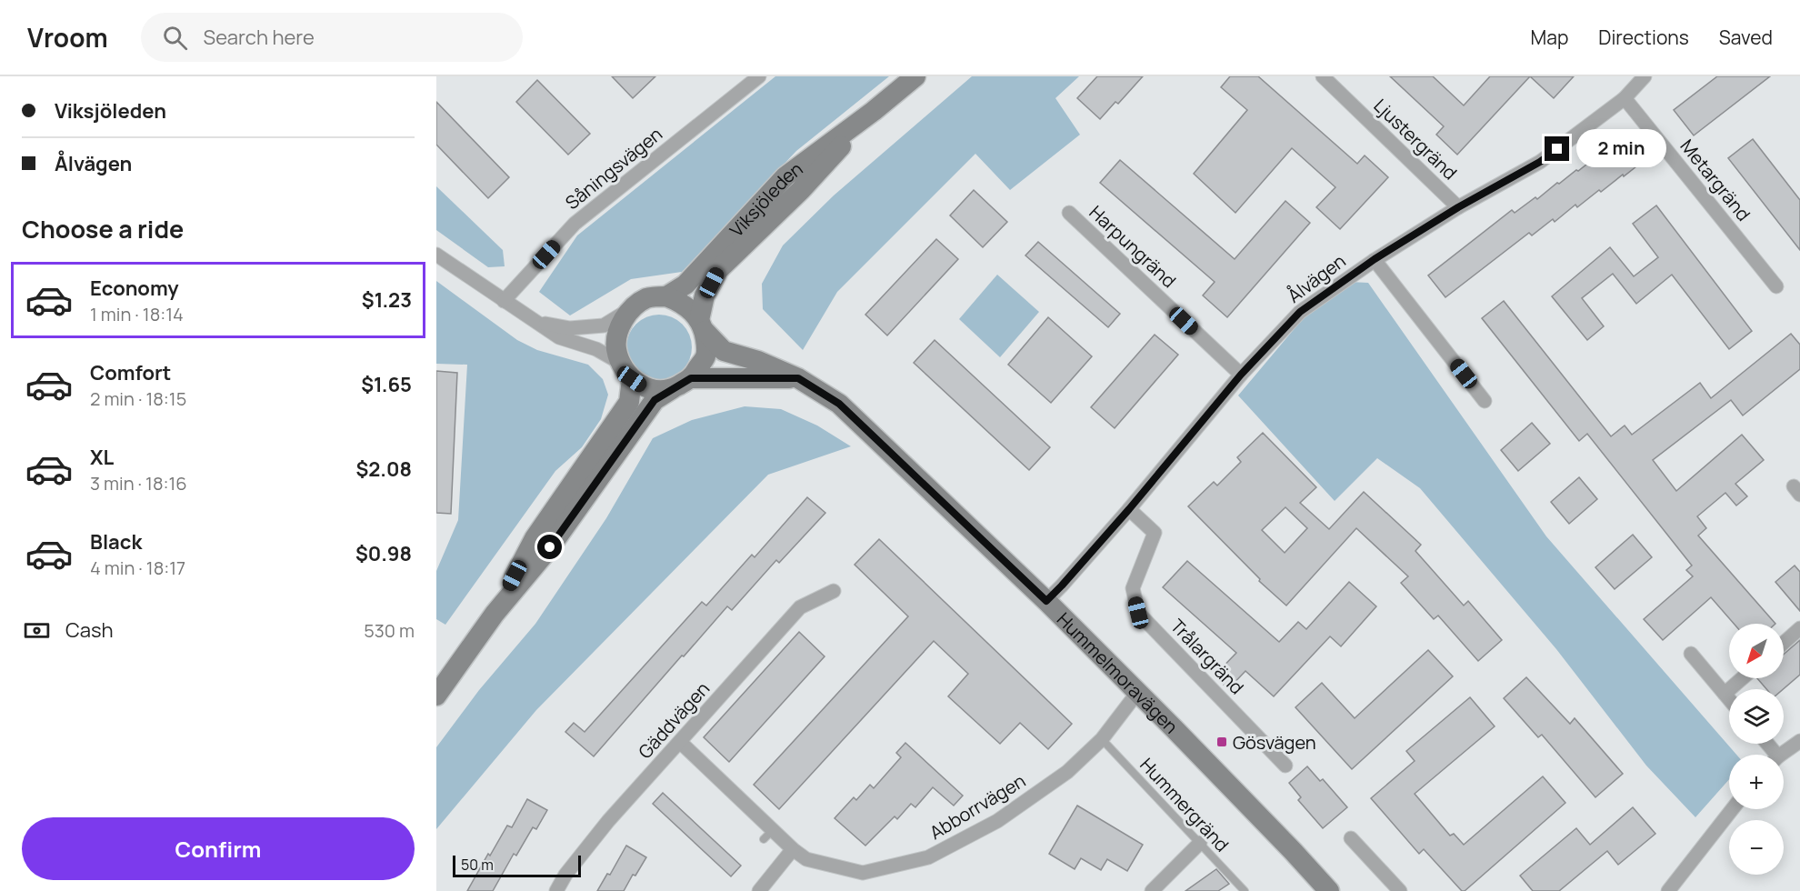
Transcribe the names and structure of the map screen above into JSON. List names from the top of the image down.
{
  "streets": {
    "main road": ["Viksjöleden", "Hummelmoravägen"],
    "street": [
      "Ljustergränd",
      "Såningsvägen",
      "Metargränd",
      "Harpungränd",
      "Ålvägen",
      "Trålargränd",
      "Gäddvägen",
      "Abborrvägen"
    ],
    "lane": ["Hummergränd"]
  },
  "crossings": [
    ["Ljustergränd", "Ålvägen"],
    ["Metargränd", "Ålvägen"],
    ["Viksjöleden", "Hummelmoravägen"],
    ["Harpungränd", "Ålvägen"],
    ["Ålvägen", "Trålargränd"],
    ["Ålvägen", "Hummelmoravägen"],
    ["Hummelmoravägen", "Abborrvägen"],
    ["Gäddvägen", "Abborrvägen"],
    ["Hummergränd", "Abborrvägen"]
  ],
  "places": {
    "transit": ["Gösvägen"]
  },
  "scale_bar": "50 m",
  "north": "bottom left",
  "page": {
    "header": "Vroom",
    "search": "Search here",
    "nav": ["Map", "Directions", "Saved"],
    "banner": ["Viksjöleden", "Ålvägen"],
    "bubble": "2 min",
    "heading": "Choose a ride",
    "list": [
      {
        "name": "Economy",
        "note": "1 min · 18:14",
        "value": "$1.23"
      },
      {
        "name": "Comfort",
        "note": "2 min · 18:15",
        "value": "$1.65"
      },
      {
        "name": "XL",
        "note": "3 min · 18:16",
        "value": "$2.08"
      },
      {
        "name": "Black",
        "note": "4 min · 18:17",
        "value": "$0.98"
      }
    ],
    "pay": ["Cash", "530 m"],
    "map_buttons": ["+", "−"],
    "buttons": "Confirm",
    "scale": "50 m"
  }
}
